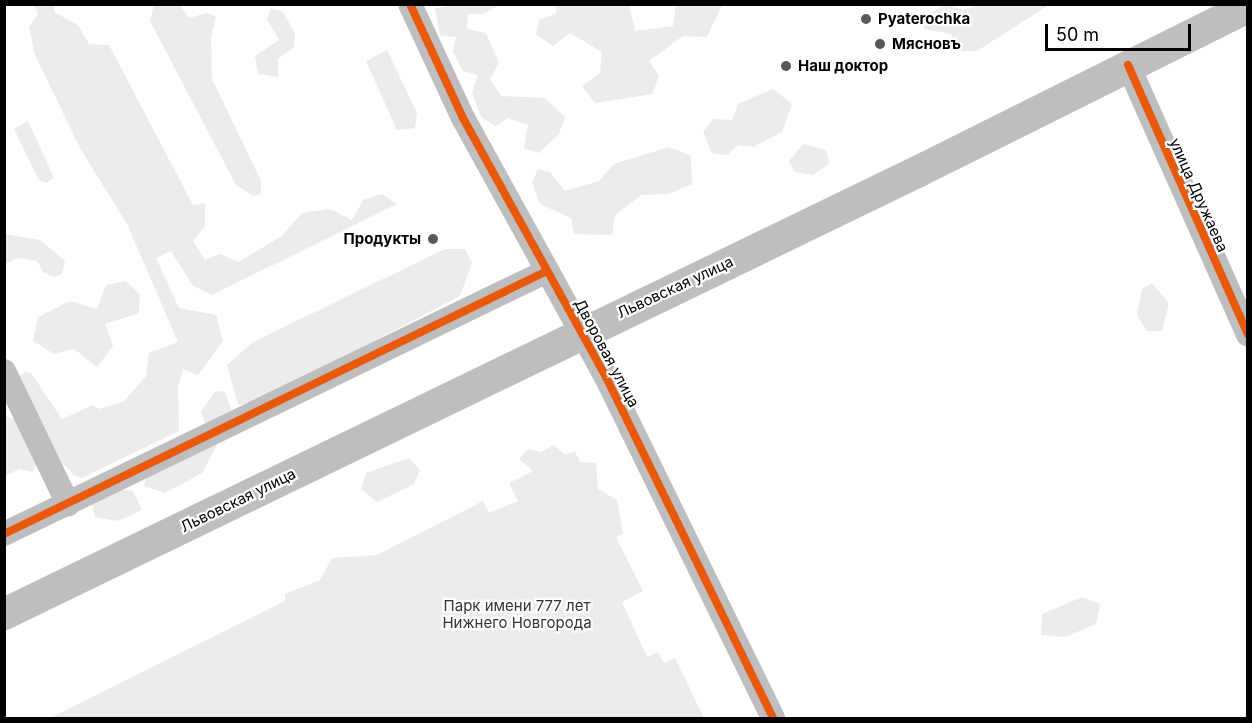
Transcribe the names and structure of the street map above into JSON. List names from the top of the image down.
{
  "streets": {
    "main road": ["Львовская улица"],
    "street": ["улица Дружаева", "Дворовая улица"]
  },
  "crossings": [
    ["улица Дружаева", "Львовская улица"],
    ["Львовская улица", "Дворовая улица"]
  ],
  "parks": ["Парк имени 777 лет Нижнего Новгорода"],
  "places": [
    "Pyaterochka",
    "Мясновъ",
    "Наш доктор",
    "Продукты"
  ],
  "scale_bar": "50 m"
}
